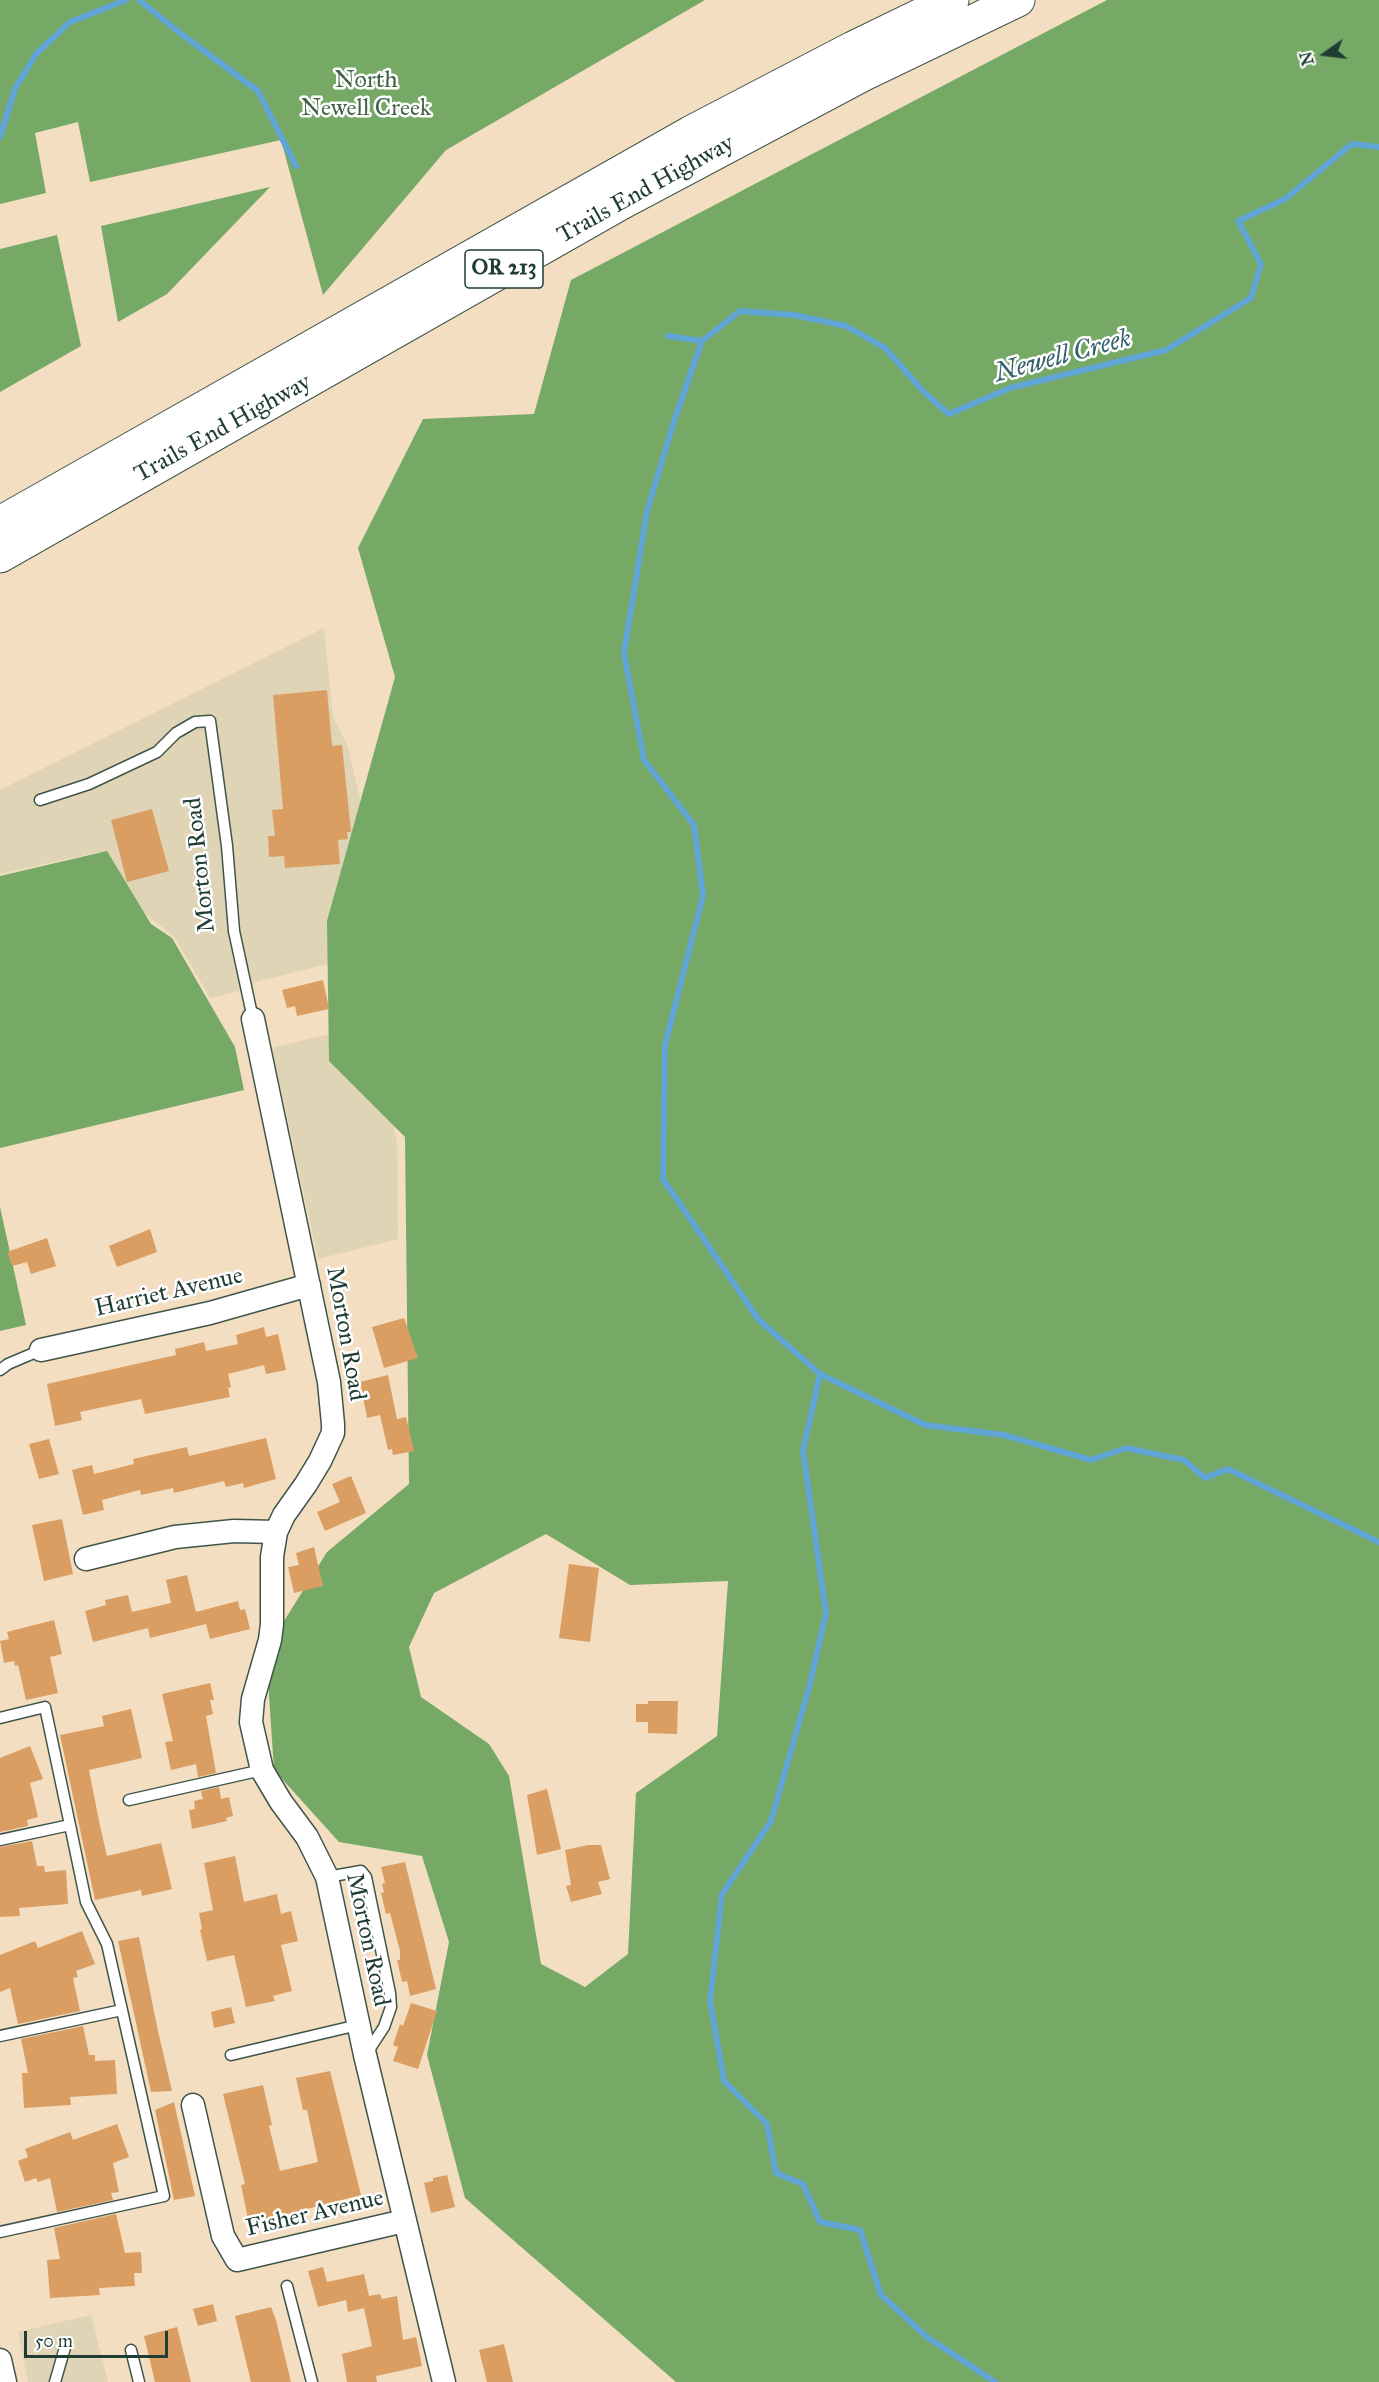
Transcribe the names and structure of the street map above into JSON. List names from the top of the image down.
{
  "streets": {
    "highway": ["Trails End Highway", "OR 213"],
    "street": ["Morton Road", "Harriet Avenue", "Fisher Avenue"]
  },
  "crossings": [
    ["Morton Road", "Harriet Avenue"],
    ["Morton Road", "Fisher Avenue"]
  ],
  "water": ["Newell Creek"],
  "parks": ["North Newell Creek"],
  "scale_bar": "50 m",
  "north": "left"
}
